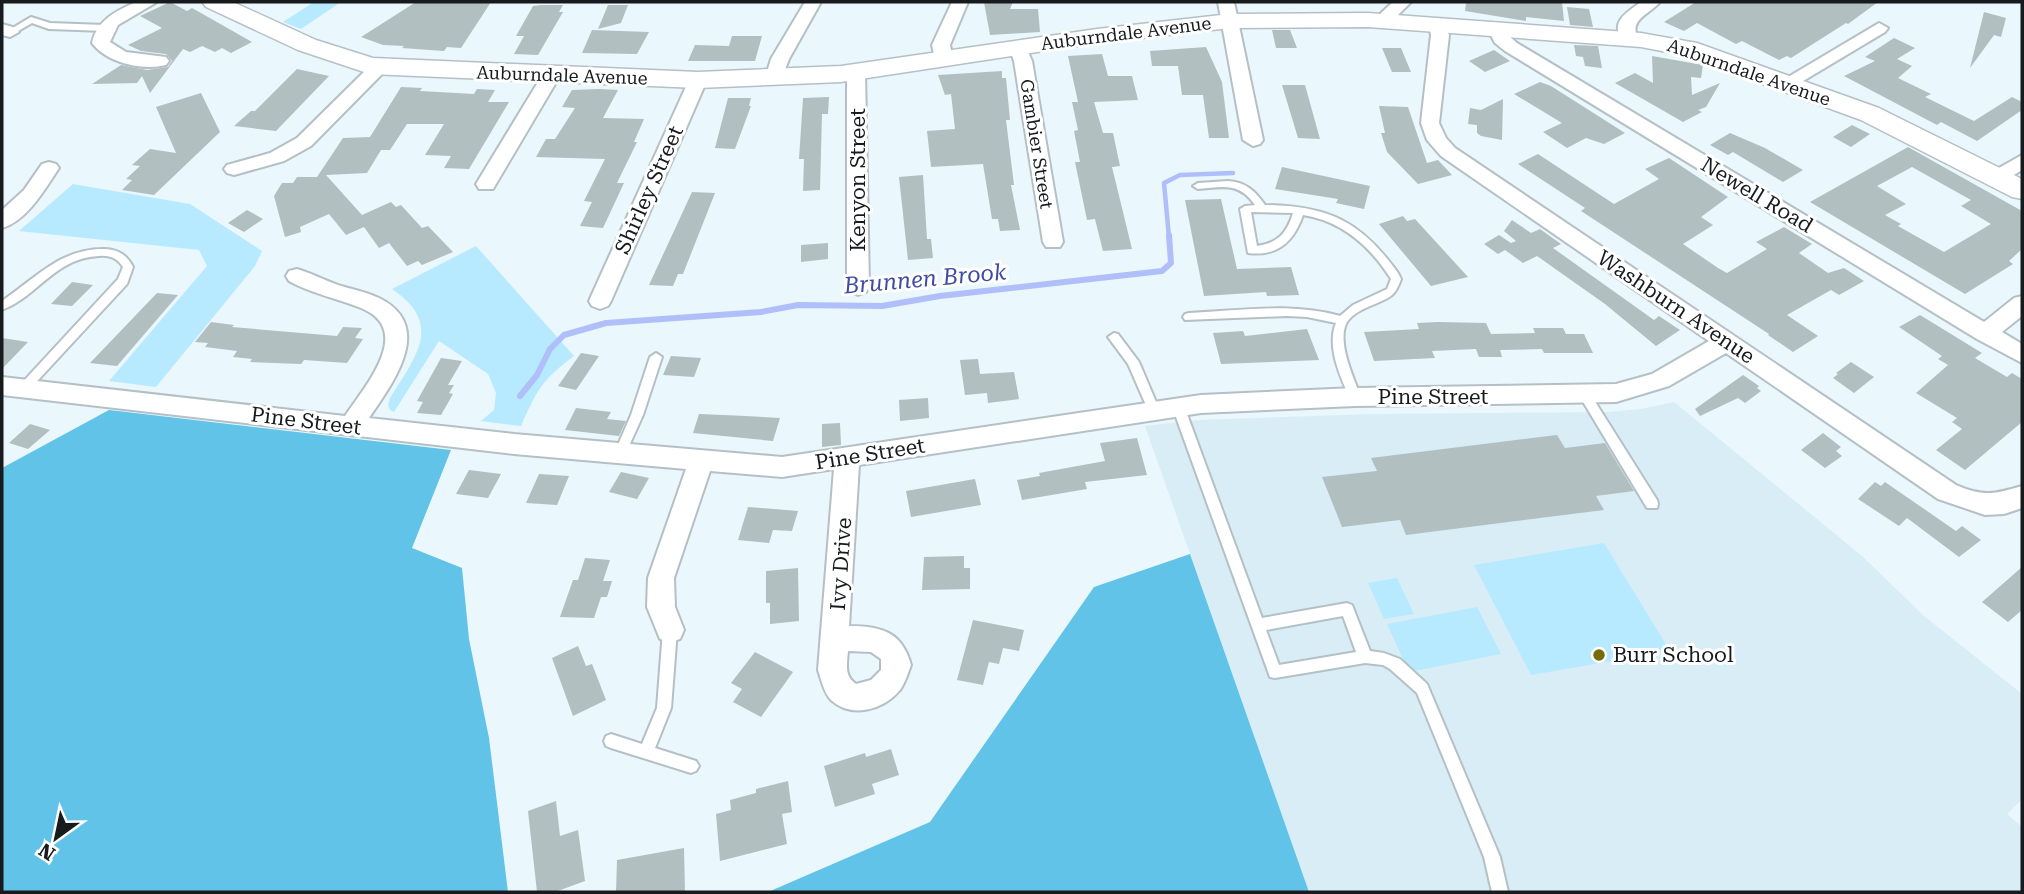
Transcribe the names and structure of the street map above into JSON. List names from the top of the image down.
{
  "streets": {
    "street": [
      "Auburndale Avenue",
      "Gambier Street",
      "Kenyon Street",
      "Shirley Street",
      "Newell Road",
      "Washburn Avenue",
      "Pine Street",
      "Ivy Drive"
    ]
  },
  "crossings": [
    ["Auburndale Avenue", "Gambier Street"],
    ["Auburndale Avenue", "Kenyon Street"],
    ["Auburndale Avenue", "Shirley Street"],
    ["Auburndale Avenue", "Newell Road"],
    ["Auburndale Avenue", "Washburn Avenue"],
    ["Washburn Avenue", "Pine Street"],
    ["Pine Street", "Ivy Drive"]
  ],
  "water": ["Brunnen Brook"],
  "places": ["Burr School"],
  "north": "bottom left"
}
